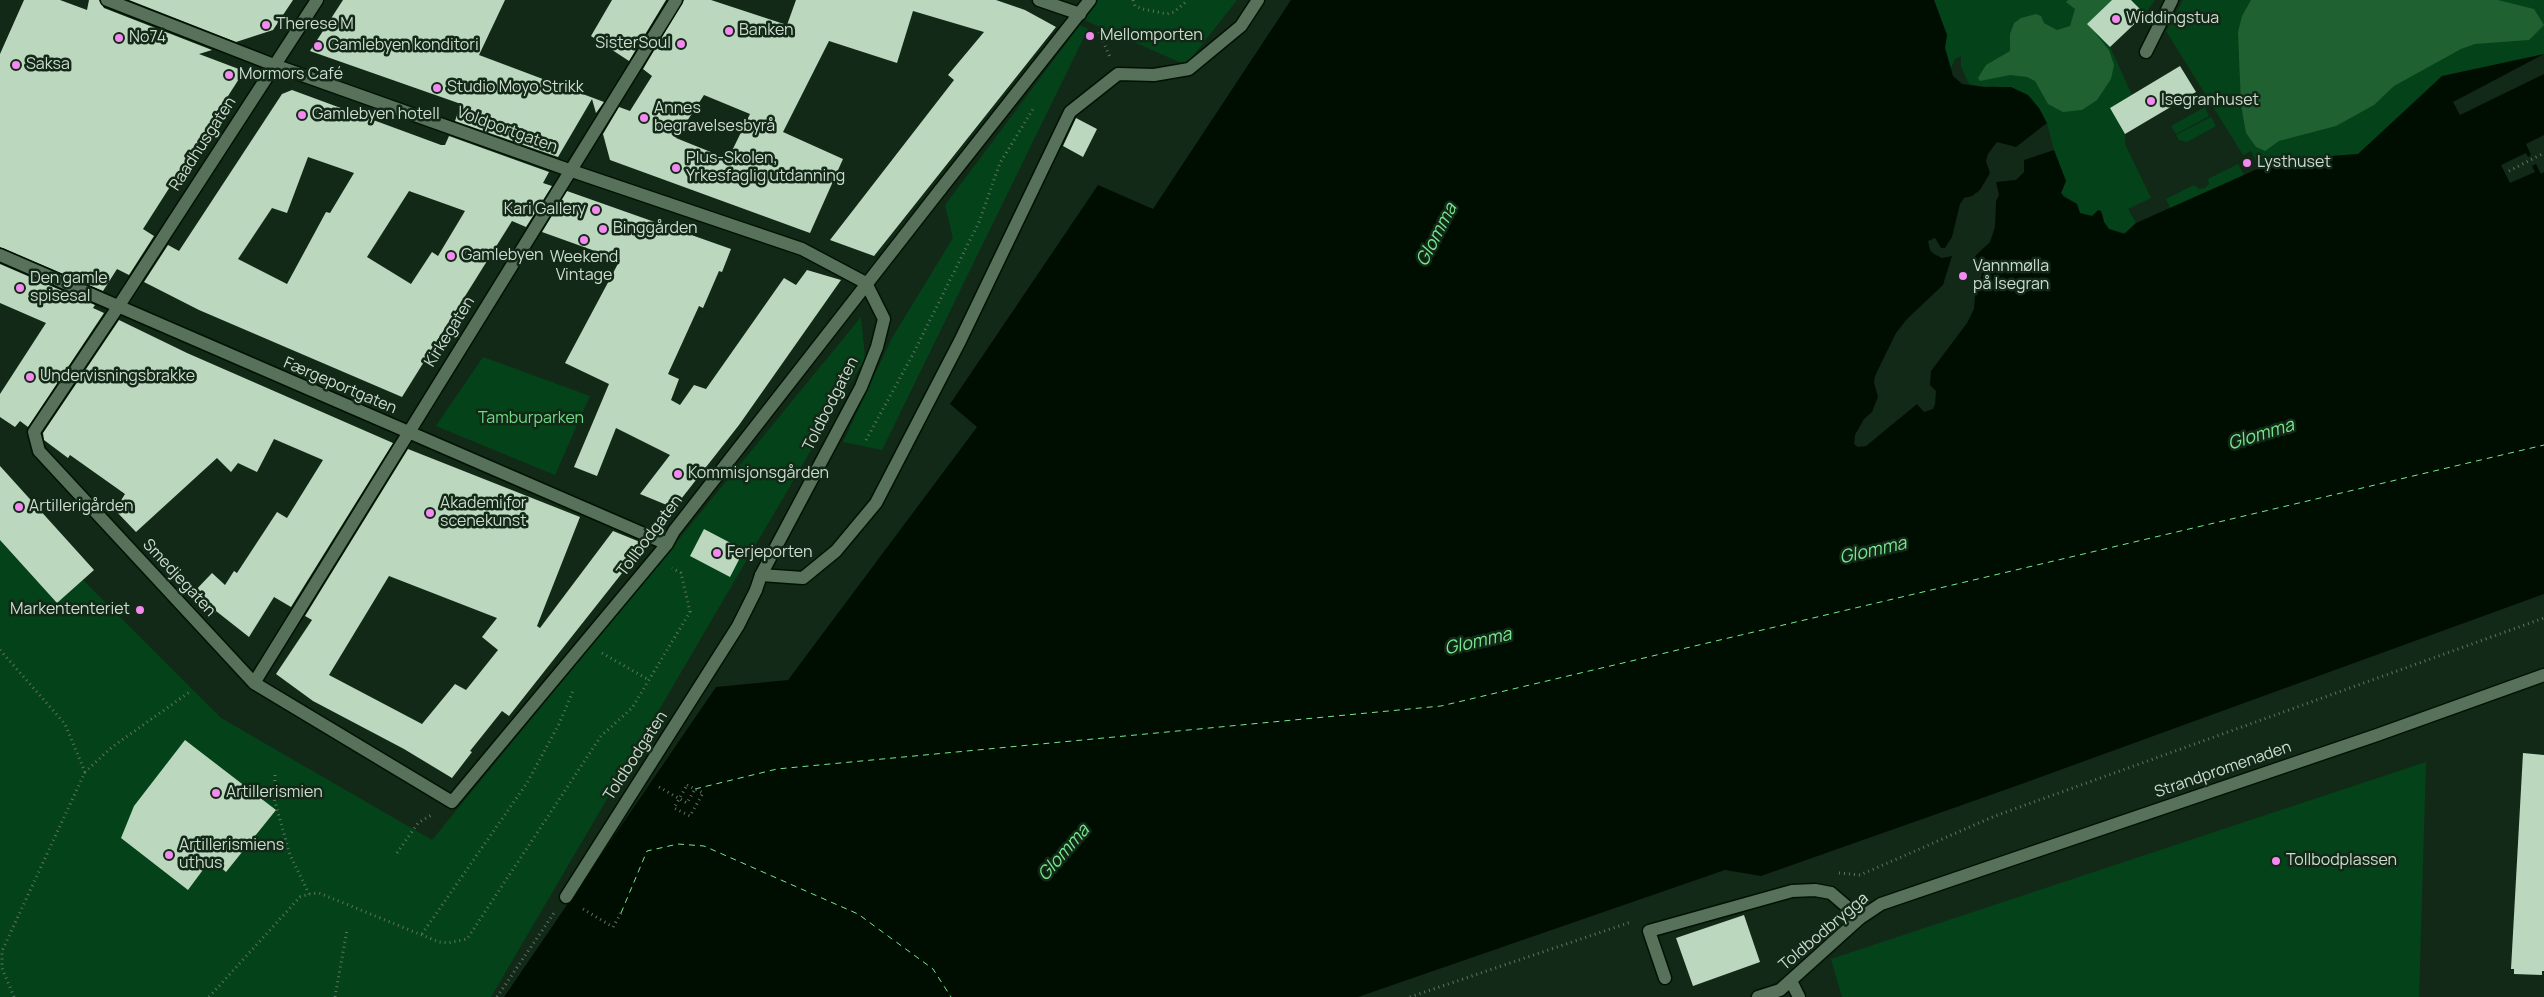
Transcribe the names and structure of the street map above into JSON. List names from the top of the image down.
{
  "streets": {
    "street": [
      "Voldportgaten",
      "Raadhusgaten",
      "Kirkegaten",
      "Færgeportgaten",
      "Toldbodgaten",
      "Tollbodgaten",
      "Smedjegaten",
      "Strandpromenaden",
      "Toldbodbrygga"
    ]
  },
  "crossings": [
    ["Voldportgaten", "Raadhusgaten"],
    ["Voldportgaten", "Kirkegaten"],
    ["Voldportgaten", "Toldbodgaten"],
    ["Voldportgaten", "Tollbodgaten"],
    ["Raadhusgaten", "Færgeportgaten"],
    ["Raadhusgaten", "Smedjegaten"],
    ["Kirkegaten", "Færgeportgaten"],
    ["Kirkegaten", "Smedjegaten"],
    ["Færgeportgaten", "Tollbodgaten"],
    ["Færgeportgaten", "Smedjegaten"],
    ["Toldbodgaten", "Tollbodgaten"],
    ["Tollbodgaten", "Smedjegaten"],
    ["Strandpromenaden", "Toldbodbrygga"]
  ],
  "water": ["Glomma"],
  "parks": ["Tamburparken"],
  "places": [
    "Widdingstua",
    "Therese M",
    "Banken",
    "Mellomporten",
    "No74",
    "SisterSoul",
    "Gamlebyen konditori",
    "Saksa",
    "Mormors Café",
    "Studio Moyo Strikk",
    "Isegranhuset",
    "Gamlebyen hotell",
    "Annes begravelsesbyrå",
    "Lysthuset",
    "Plus-Skolen, Yrkesfaglig utdanning",
    "Kari Gallery",
    "Binggården",
    "Weekend Vintage",
    "Gamlebyen",
    "Vannmølla på Isegran",
    "Den gamle spisesal",
    "Undervisningsbrakke",
    "Kommisjonsgården",
    "Artillerigården",
    "Akademi for scenekunst",
    "Ferjeporten",
    "Markententeriet",
    "Artillerismien",
    "Artillerismiens uthus",
    "Tollbodplassen"
  ]
}
